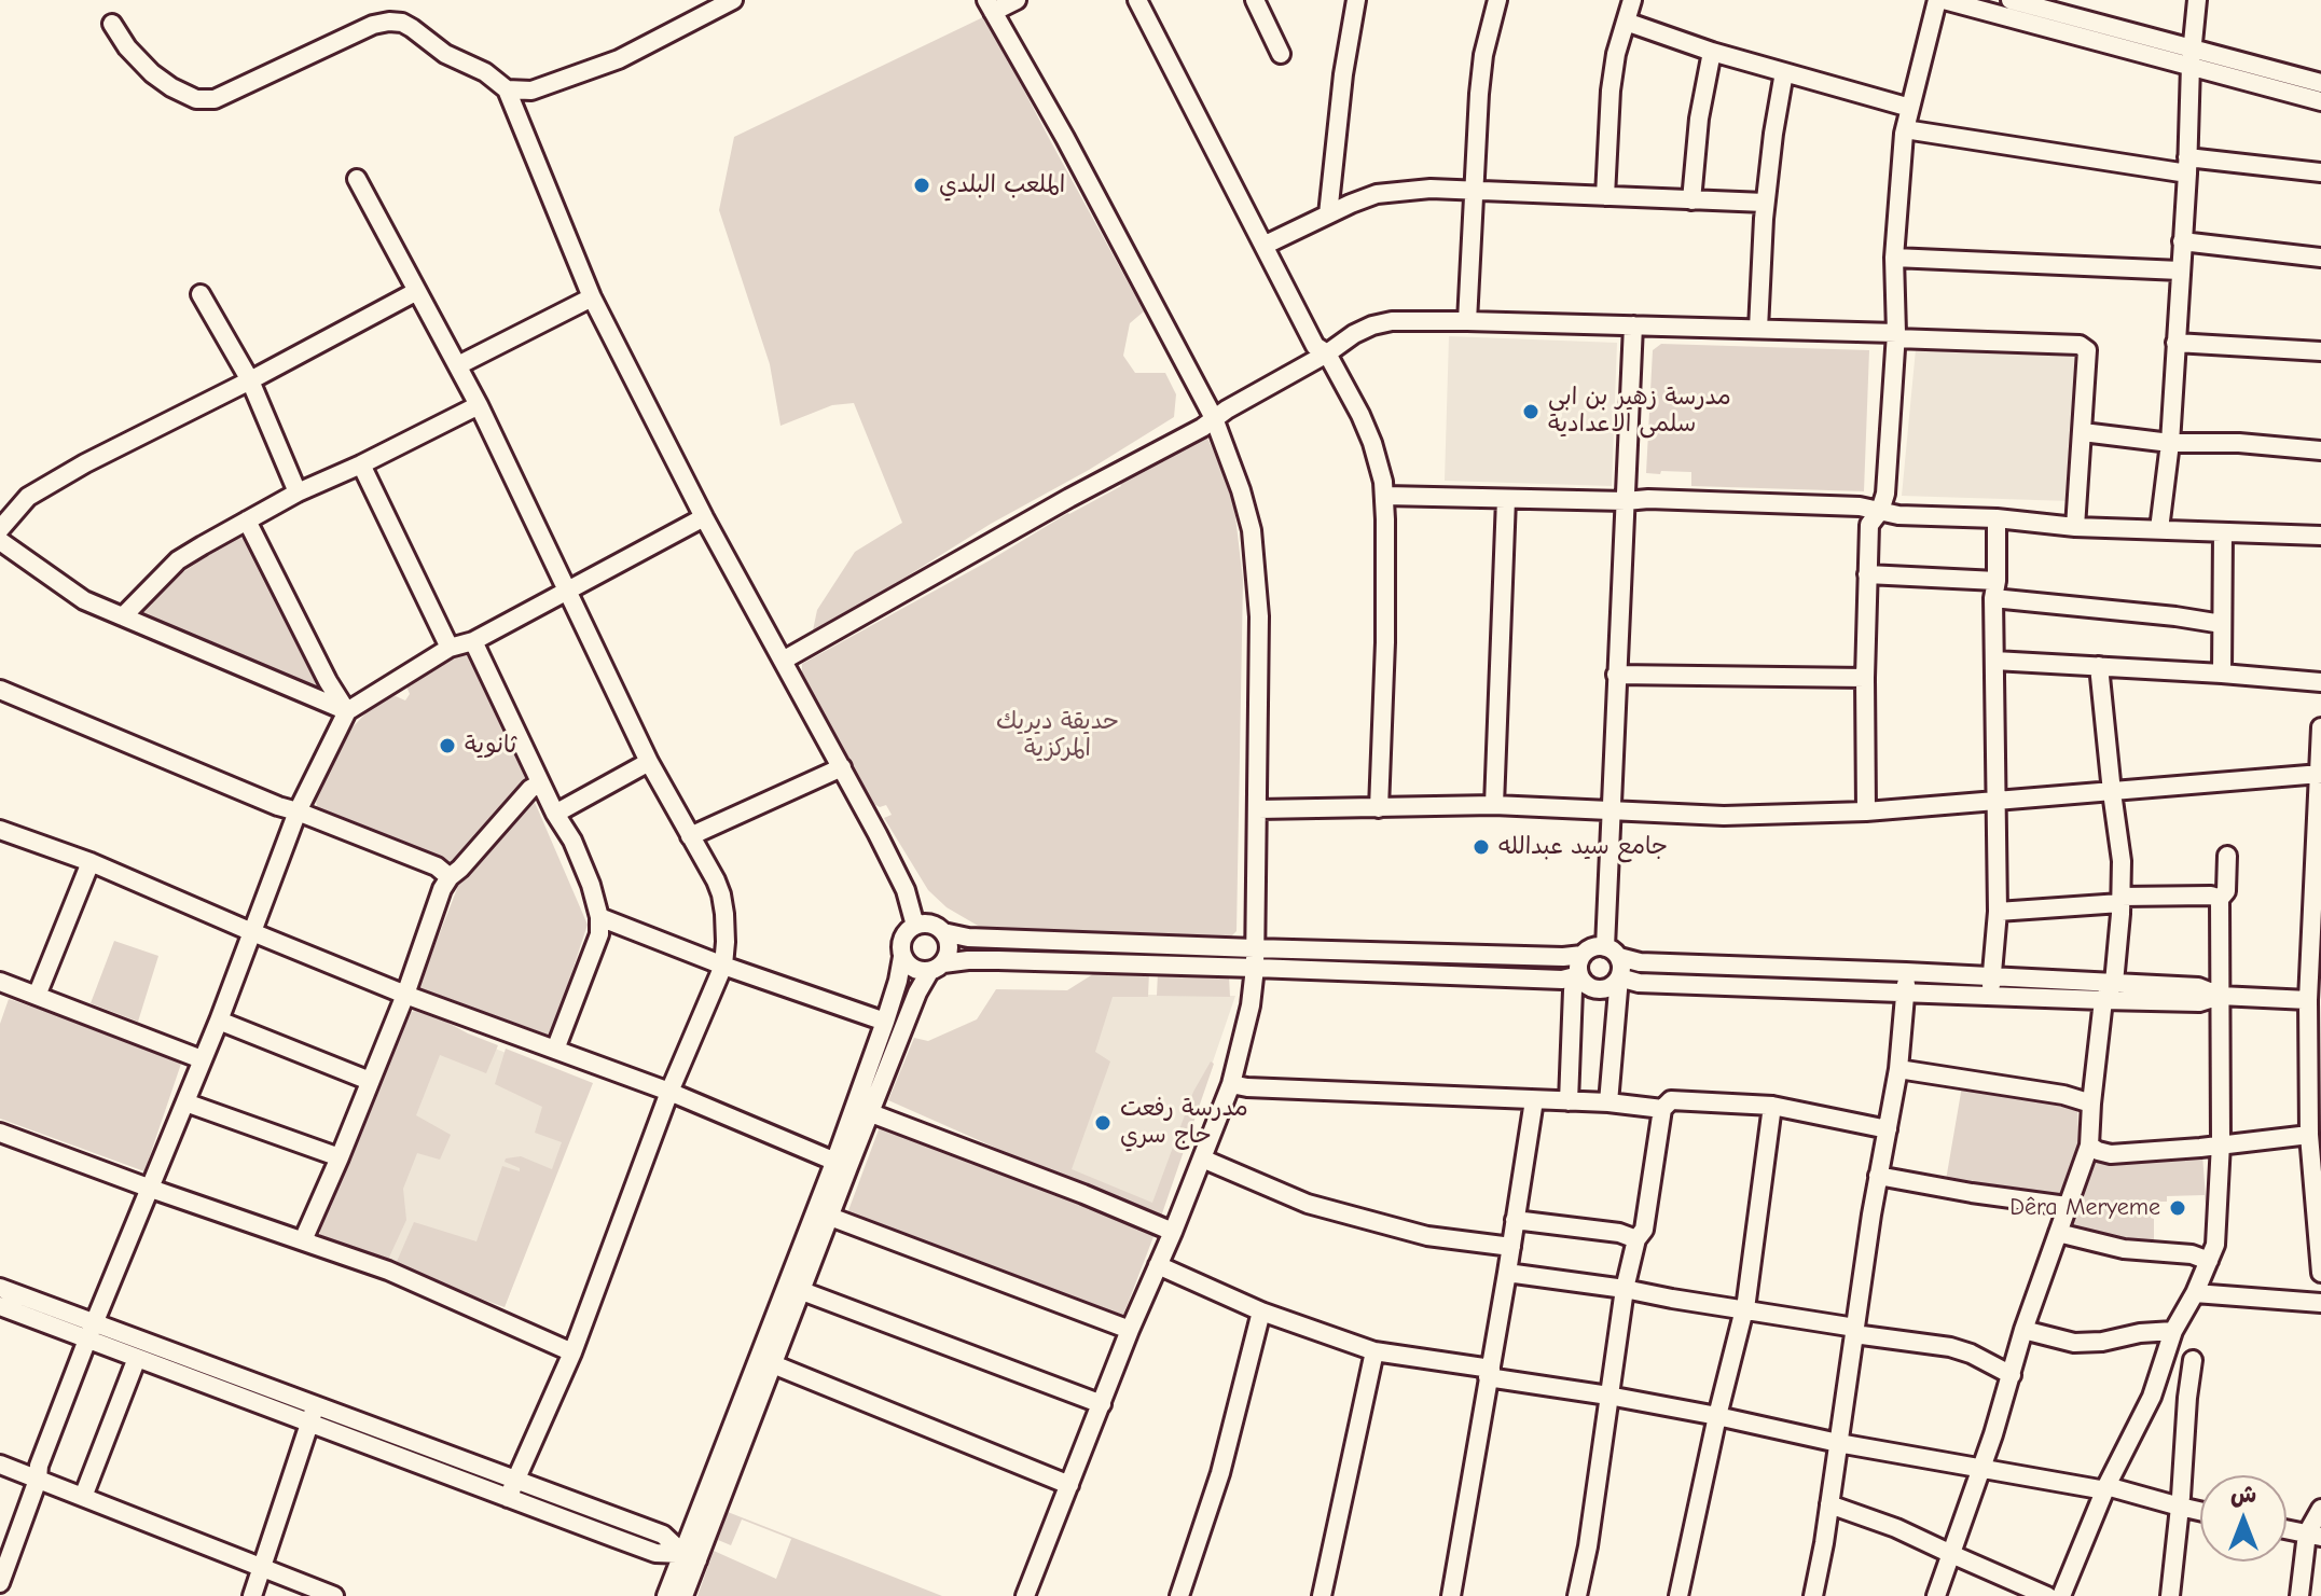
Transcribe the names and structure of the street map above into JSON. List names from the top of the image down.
{
  "parks": ["حديقة ديريك المركزية"],
  "places": [
    "الملعب البلدي",
    "مدرسة زهير بن ابي سلمى الاعدادية",
    "ثانوية",
    "جامع سيد عبدالله",
    "مدرسة رفعت حاج سري",
    "Dêra Meryeme"
  ],
  "north": "top"
}
